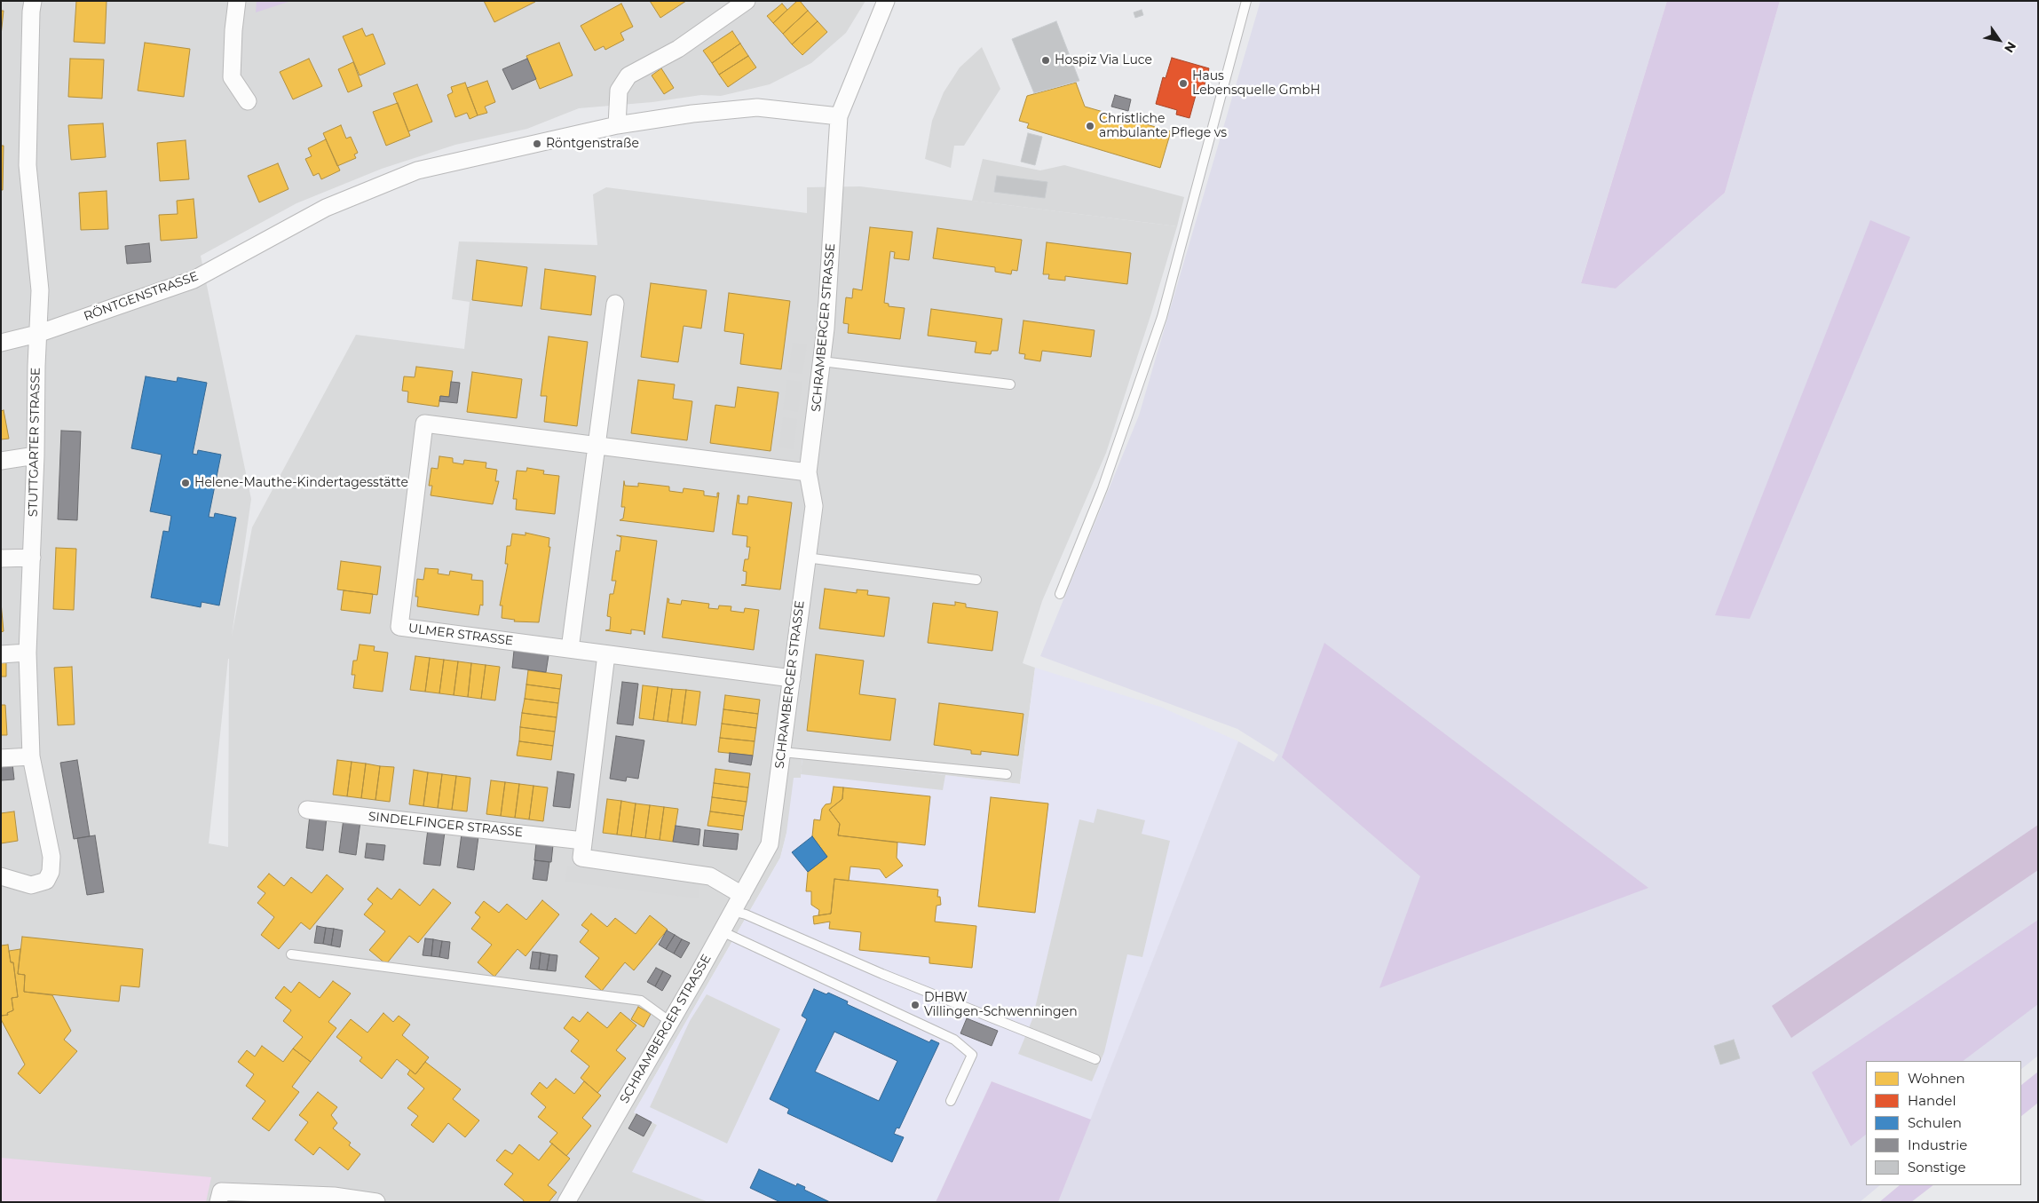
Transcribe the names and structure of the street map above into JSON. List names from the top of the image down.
{
  "streets": {
    "street": [
      "RÖNTGENSTRASSE",
      "SCHRAMBERGER STRASSE",
      "STUTTGARTER STRASSE",
      "ULMER STRASSE",
      "SINDELFINGER STRASSE"
    ]
  },
  "crossings": [
    ["RÖNTGENSTRASSE", "SCHRAMBERGER STRASSE"],
    ["RÖNTGENSTRASSE", "STUTTGARTER STRASSE"],
    ["SCHRAMBERGER STRASSE", "ULMER STRASSE"]
  ],
  "places": [
    "Hospiz Via Luce",
    "Haus Lebensquelle GmbH",
    "Christliche ambulante Pflege vs",
    "Röntgenstraße",
    "Helene-Mauthe-Kindertagesstätte",
    "DHBW Villingen-Schwenningen"
  ],
  "legend": [
    "Wohnen",
    "Handel",
    "Schulen",
    "Industrie",
    "Sonstige"
  ],
  "north": "bottom right"
}
